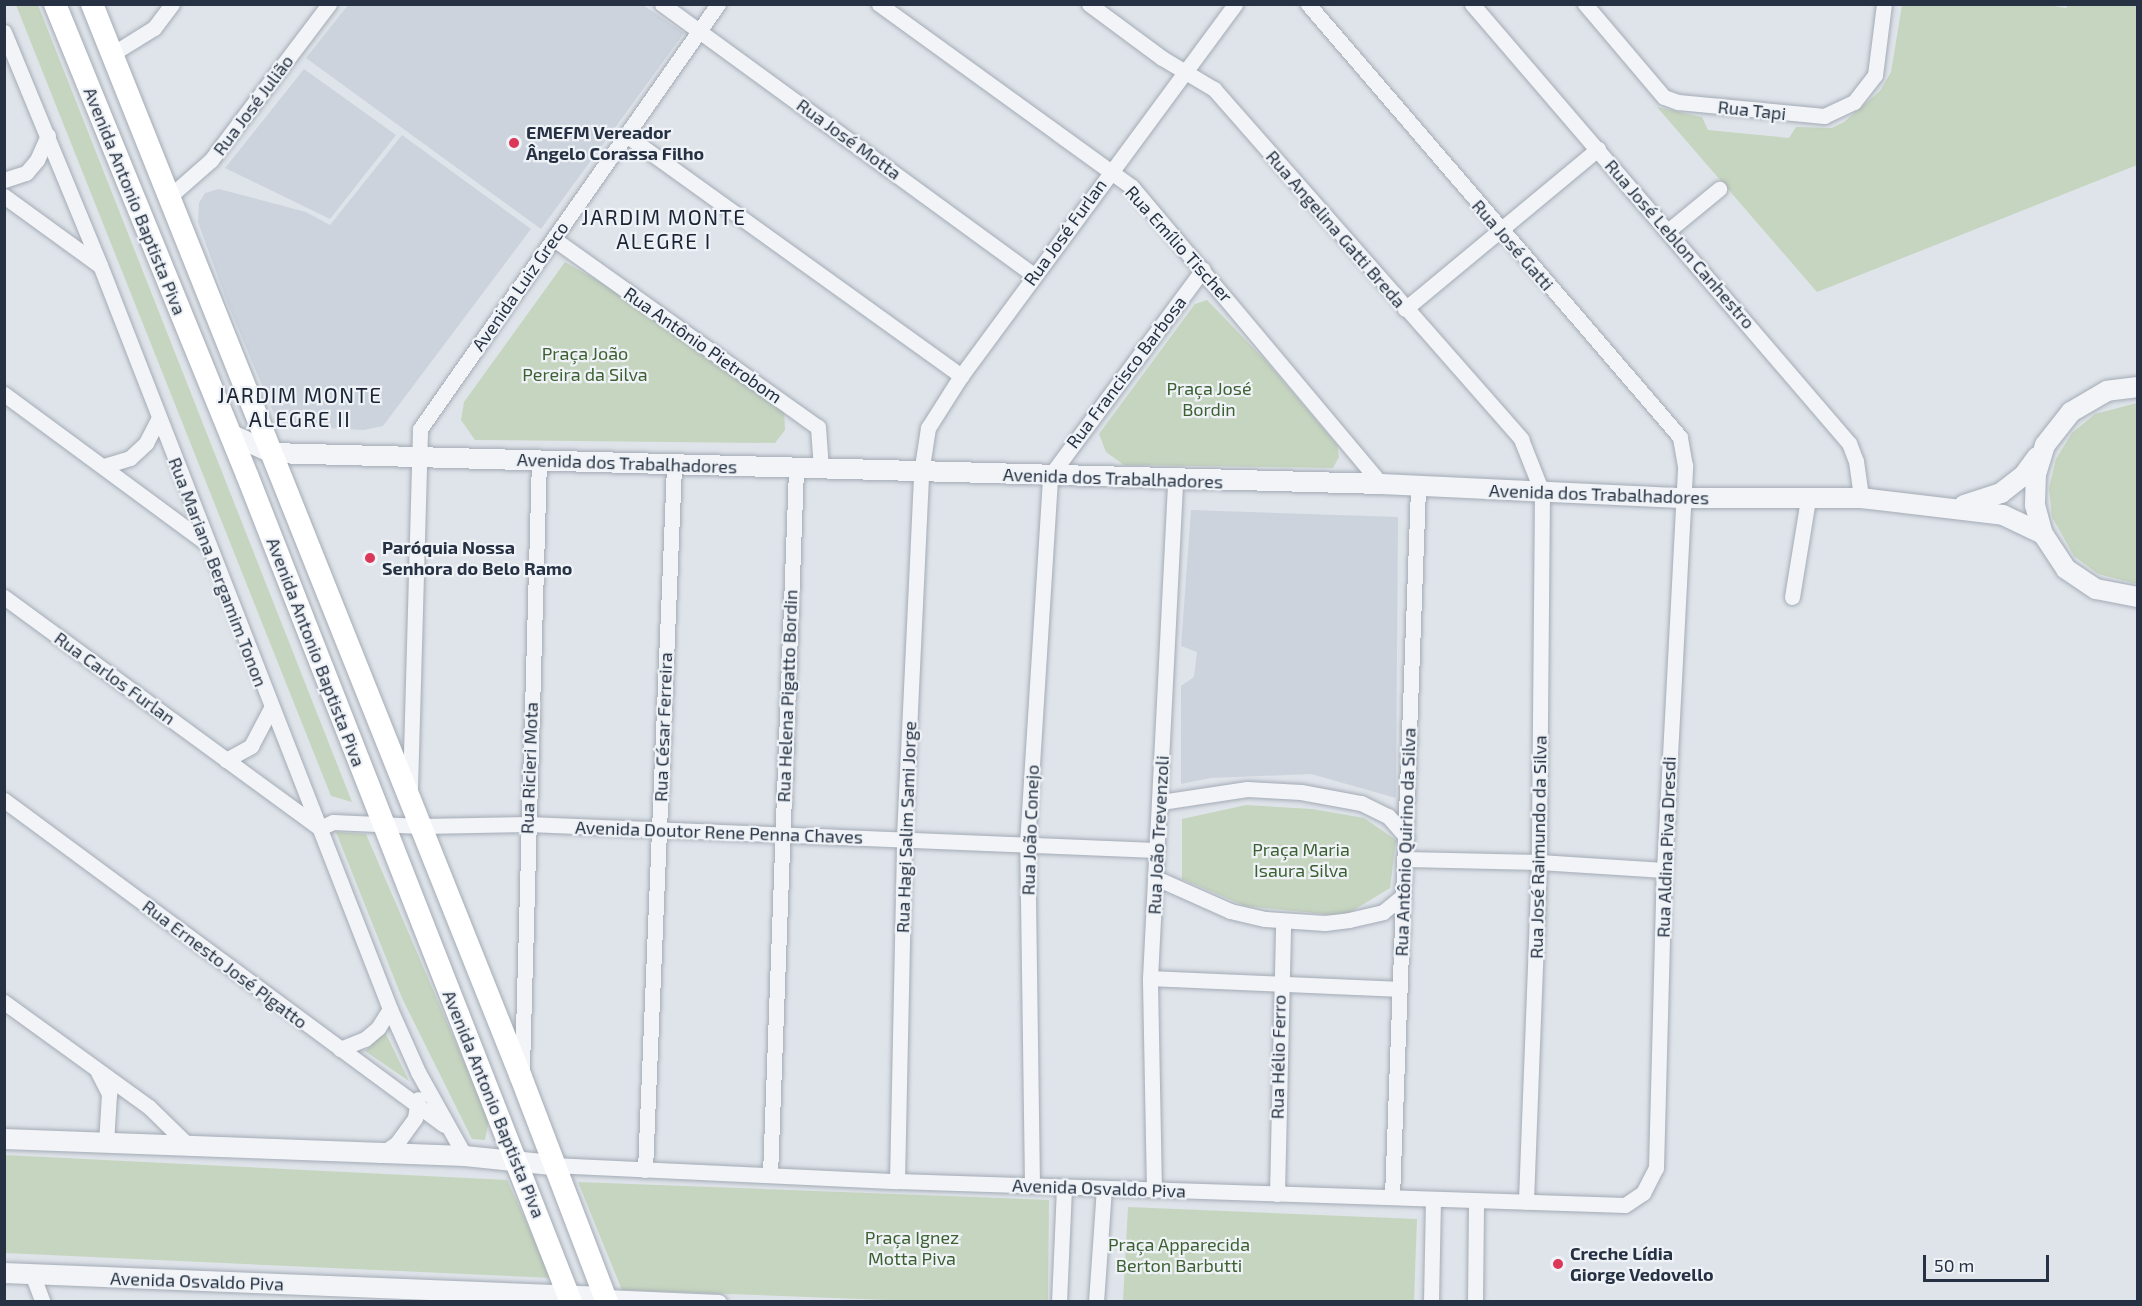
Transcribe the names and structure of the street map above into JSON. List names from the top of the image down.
{
  "streets": {
    "main road": ["Avenida Antonio Baptista Piva"],
    "street": [
      "Rua José Julião",
      "Rua Tapi",
      "Rua José Motta",
      "Rua Angelina Gatti Breda",
      "Rua José Furlan",
      "Rua Emílio Tischer",
      "Rua José Leblon Canhestro",
      "Rua José Gatti",
      "Avenida Luiz Greco",
      "Rua Antônio Pietrobom",
      "Rua Francisco Barbosa",
      "Avenida dos Trabalhadores",
      "Rua Mariana Bergamim Tonon",
      "Rua Carlos Furlan",
      "Rua Helena Pigatto Bordin",
      "Rua César Ferreira",
      "Rua Ricieri Mota",
      "Rua Hagi Salim Sami Jorge",
      "Rua João Conejo",
      "Avenida Doutor Rene Penna Chaves",
      "Rua João Trevenzoli",
      "Rua Antônio Quirino da Silva",
      "Rua José Raimundo da Silva",
      "Rua Aldina Piva Dresdi",
      "Rua Ernesto José Pigatto",
      "Rua Hélio Ferro",
      "Avenida Osvaldo Piva"
    ]
  },
  "crossings": [
    ["Rua José Julião", "Avenida Antonio Baptista Piva"],
    ["Rua José Motta", "Rua José Furlan"],
    ["Rua José Motta", "Avenida Luiz Greco"],
    ["Avenida Antonio Baptista Piva", "Avenida Luiz Greco"],
    ["Avenida Antonio Baptista Piva", "Avenida dos Trabalhadores"],
    ["Avenida Antonio Baptista Piva", "Rua Ricieri Mota"],
    ["Avenida Antonio Baptista Piva", "Avenida Doutor Rene Penna Chaves"],
    ["Avenida Antonio Baptista Piva", "Avenida Osvaldo Piva"],
    ["Rua Angelina Gatti Breda", "Rua José Furlan"],
    ["Rua Angelina Gatti Breda", "Avenida dos Trabalhadores"],
    ["Rua Angelina Gatti Breda", "Rua José Raimundo da Silva"],
    ["Rua José Furlan", "Rua Emílio Tischer"],
    ["Rua José Furlan", "Avenida dos Trabalhadores"],
    ["Rua José Furlan", "Rua Hagi Salim Sami Jorge"],
    ["Rua Emílio Tischer", "Rua Francisco Barbosa"],
    ["Rua Emílio Tischer", "Avenida dos Trabalhadores"],
    ["Rua José Leblon Canhestro", "Avenida dos Trabalhadores"],
    ["Rua José Gatti", "Avenida dos Trabalhadores"],
    ["Rua José Gatti", "Rua Aldina Piva Dresdi"],
    ["Avenida Luiz Greco", "Rua Antônio Pietrobom"],
    ["Avenida Luiz Greco", "Avenida dos Trabalhadores"],
    ["Rua Antônio Pietrobom", "Avenida dos Trabalhadores"],
    ["Rua Francisco Barbosa", "Avenida dos Trabalhadores"],
    ["Rua Francisco Barbosa", "Rua João Conejo"],
    ["Avenida dos Trabalhadores", "Rua Helena Pigatto Bordin"],
    ["Avenida dos Trabalhadores", "Rua César Ferreira"],
    ["Avenida dos Trabalhadores", "Rua Ricieri Mota"],
    ["Avenida dos Trabalhadores", "Rua Hagi Salim Sami Jorge"],
    ["Avenida dos Trabalhadores", "Rua João Conejo"],
    ["Avenida dos Trabalhadores", "Rua João Trevenzoli"],
    ["Avenida dos Trabalhadores", "Rua Antônio Quirino da Silva"],
    ["Avenida dos Trabalhadores", "Rua José Raimundo da Silva"],
    ["Avenida dos Trabalhadores", "Rua Aldina Piva Dresdi"],
    ["Rua Mariana Bergamim Tonon", "Rua Carlos Furlan"],
    ["Rua Mariana Bergamim Tonon", "Avenida Doutor Rene Penna Chaves"],
    ["Rua Mariana Bergamim Tonon", "Rua Ernesto José Pigatto"],
    ["Rua Carlos Furlan", "Avenida Doutor Rene Penna Chaves"],
    ["Rua Helena Pigatto Bordin", "Avenida Doutor Rene Penna Chaves"],
    ["Rua Helena Pigatto Bordin", "Avenida Osvaldo Piva"],
    ["Rua César Ferreira", "Avenida Doutor Rene Penna Chaves"],
    ["Rua César Ferreira", "Avenida Osvaldo Piva"],
    ["Rua Ricieri Mota", "Avenida Doutor Rene Penna Chaves"],
    ["Rua Hagi Salim Sami Jorge", "Avenida Doutor Rene Penna Chaves"],
    ["Rua Hagi Salim Sami Jorge", "Avenida Osvaldo Piva"],
    ["Rua João Conejo", "Avenida Doutor Rene Penna Chaves"],
    ["Rua João Conejo", "Avenida Osvaldo Piva"],
    ["Avenida Doutor Rene Penna Chaves", "Rua João Trevenzoli"],
    ["Rua João Trevenzoli", "Avenida Osvaldo Piva"],
    ["Rua Antônio Quirino da Silva", "Avenida Osvaldo Piva"],
    ["Rua José Raimundo da Silva", "Avenida Osvaldo Piva"],
    ["Rua Aldina Piva Dresdi", "Avenida Osvaldo Piva"],
    ["Rua Hélio Ferro", "Avenida Osvaldo Piva"]
  ],
  "districts": ["JARDIM MONTE ALEGRE I", "JARDIM MONTE ALEGRE II"],
  "parks": [
    "Praça João Pereira da Silva",
    "Praça José Bordin",
    "Praça Maria Isaura Silva",
    "Praça Ignez Motta Piva",
    "Praça Apparecida Berton Barbutti"
  ],
  "places": ["EMEFM Vereador Ângelo Corassa Filho", "Paróquia Nossa Senhora do Belo Ramo", "Creche Lídia Giorge Vedovello"],
  "scale_bar": "50 m"
}
